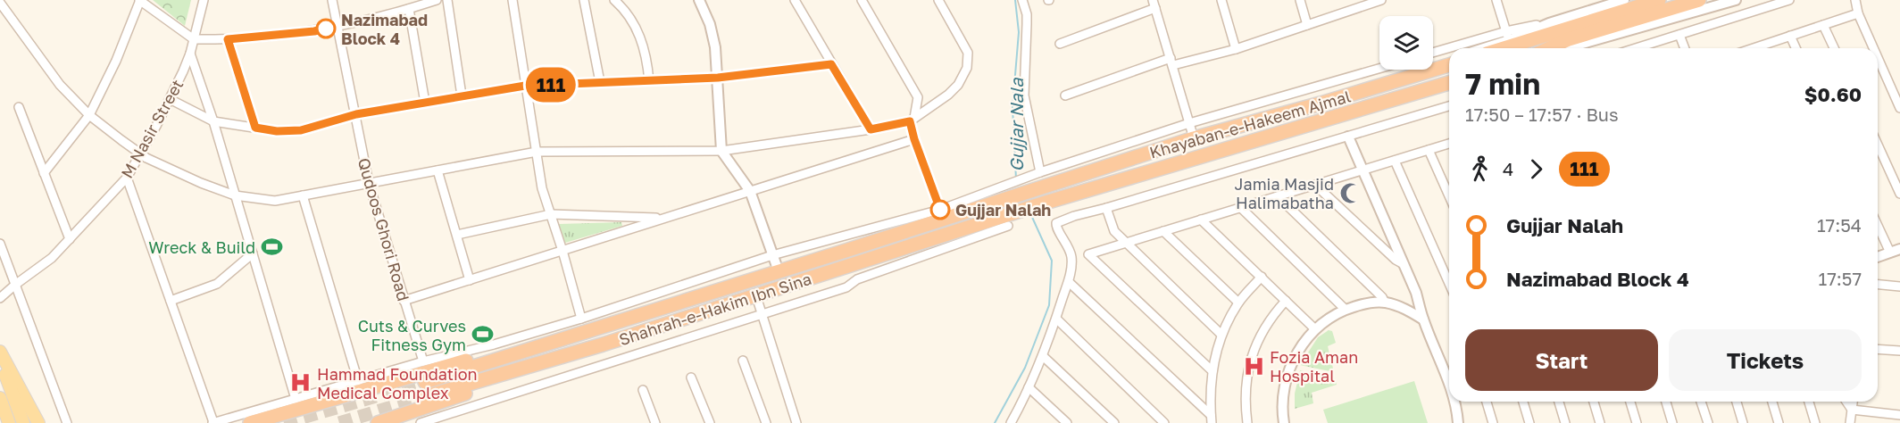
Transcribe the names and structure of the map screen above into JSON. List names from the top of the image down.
{
  "streets": {
    "highway": ["Khayaban-e-Hakeem Ajmal", "Shahrah-e-Hakim Ibn Sina"],
    "street": ["M Nasir Street", "Qudoos Ghori Road"]
  },
  "crossings": [
    ["Khayaban-e-Hakeem Ajmal", "Shahrah-e-Hakim Ibn Sina"]
  ],
  "water": ["Gujjar Nala"],
  "places": {
    "other": ["Nazimabad Block 4", "Gujjar Nalah"],
    "mosque": ["Jamia Masjid Halimabatha"],
    "sports": ["Wreck & Build", "Cuts & Curves Fitness Gym"],
    "hospital": ["Fozia Aman Hospital", "Hammad Foundation Medical Complex"]
  },
  "lines": ["bus line 111"],
  "page": {
    "on_map": "111",
    "heading": ["7 min", "17:50 – 17:57 · Bus", "$0.60"],
    "legs": ["4", "111"],
    "list": [
      {
        "name": "Gujjar Nalah",
        "value": "17:54"
      },
      {
        "name": "Nazimabad Block 4",
        "value": "17:57"
      }
    ],
    "buttons": ["Start", "Tickets"]
  }
}
